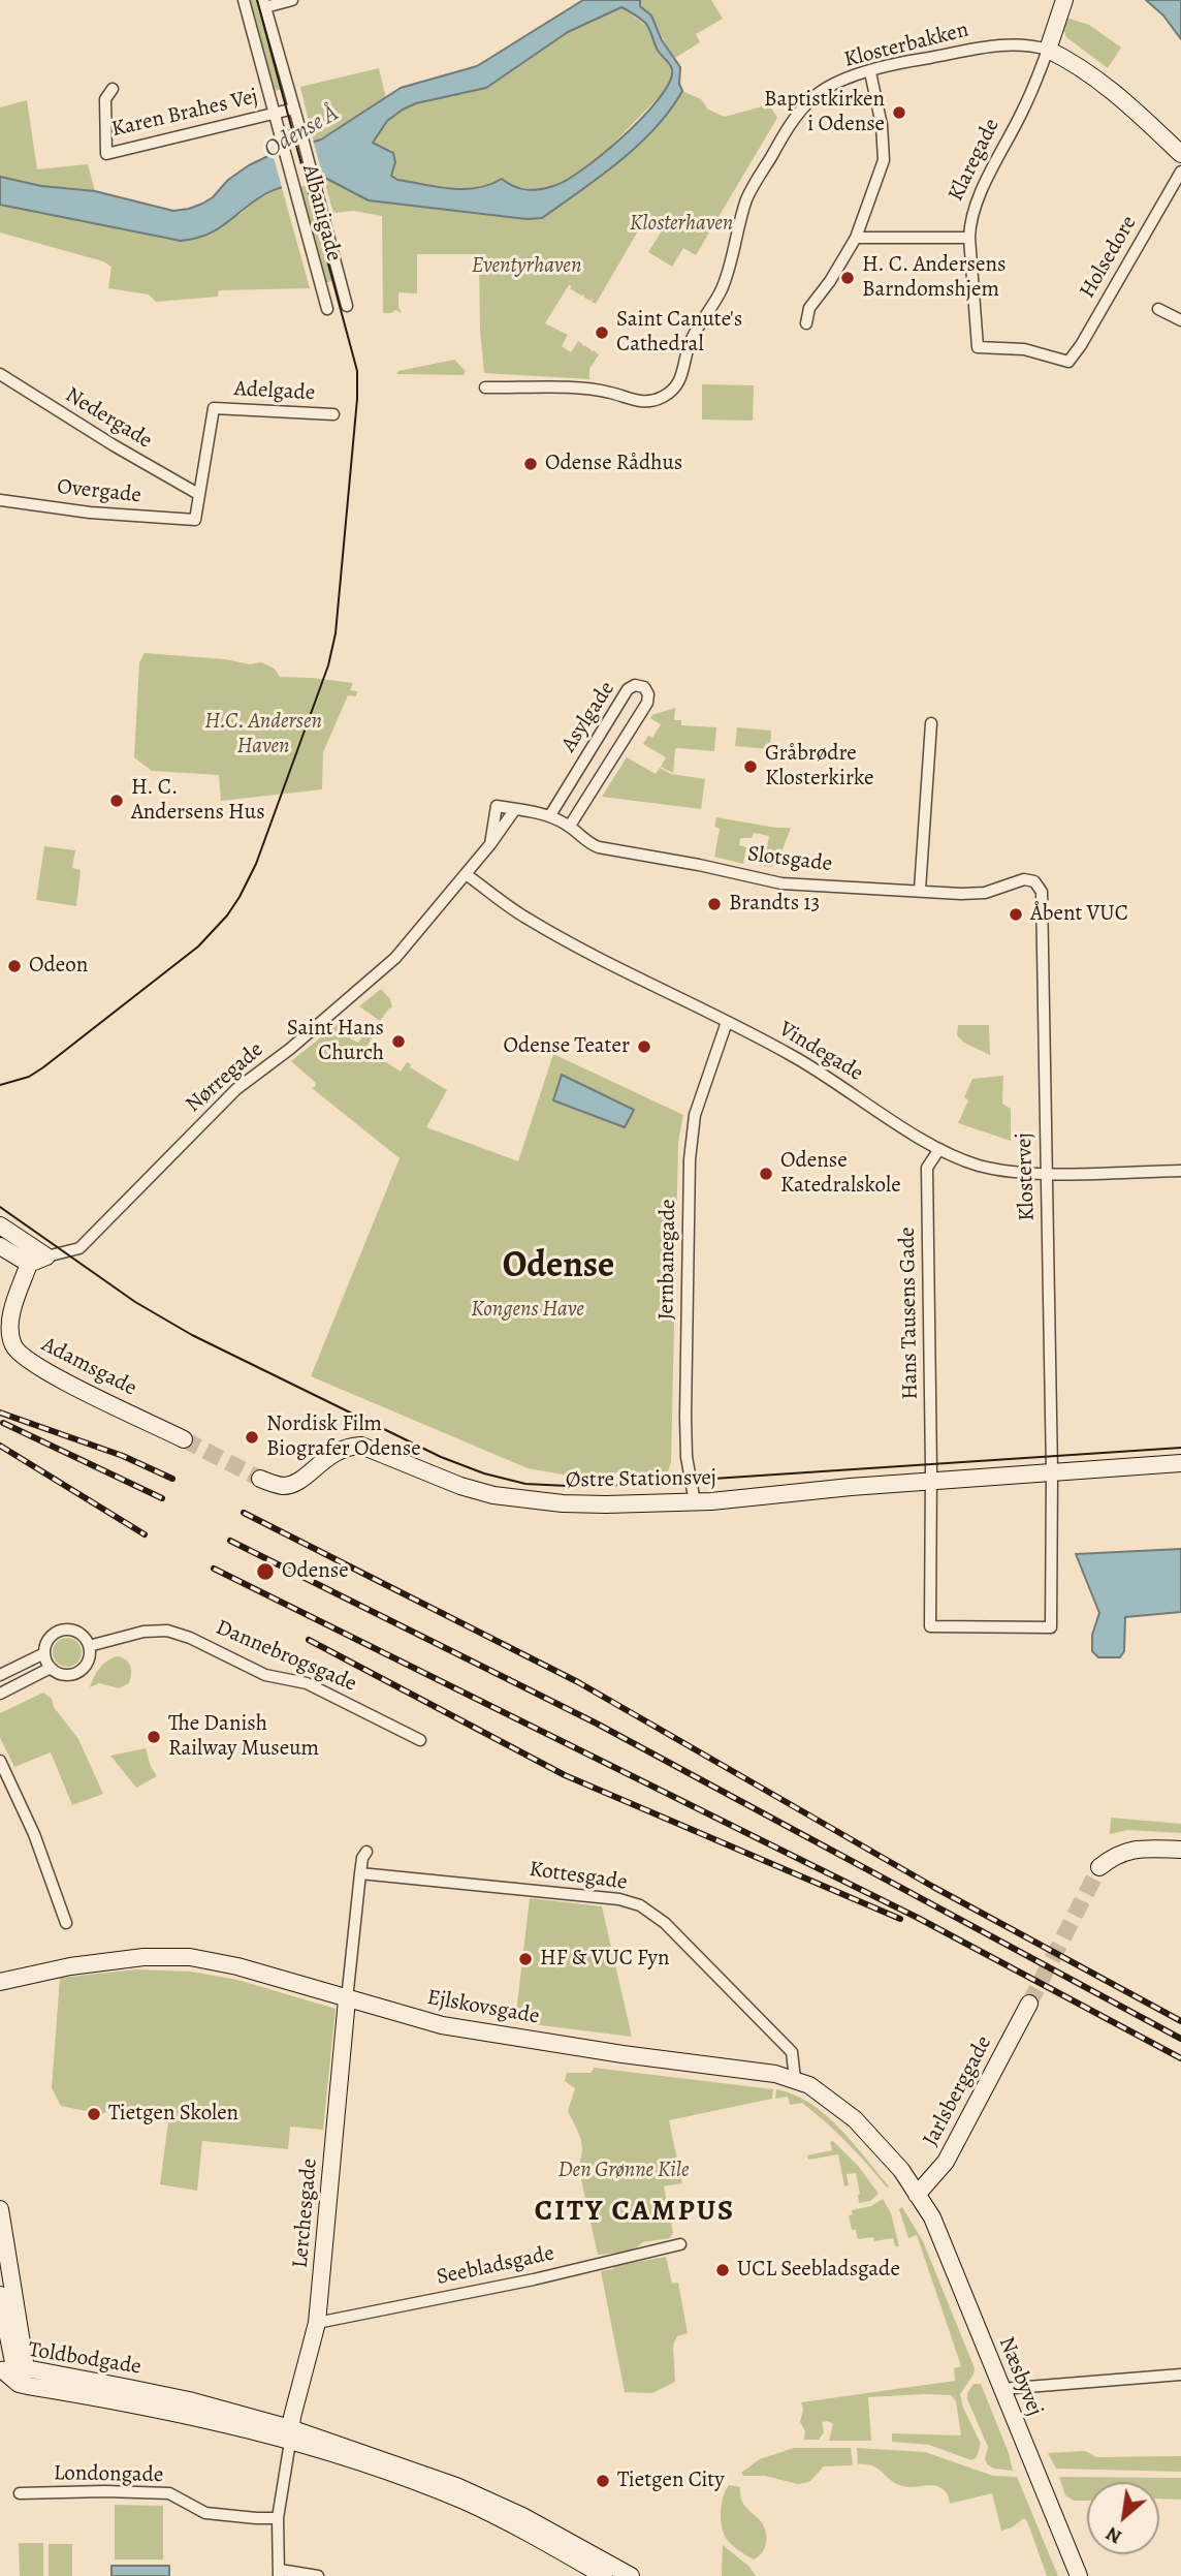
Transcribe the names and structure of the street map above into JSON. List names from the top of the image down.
{
  "streets": {
    "street": [
      "Klosterbakken",
      "Karen Brahes Vej",
      "Klaregade",
      "Albanigade",
      "Holsedore",
      "Adelgade",
      "Nedergade",
      "Overgade",
      "Asylgade",
      "Slotsgade",
      "Vindegade",
      "Nørregade",
      "Klostervej",
      "Jernbanegade",
      "Hans Tausens Gade",
      "Adamsgade",
      "Østre Stationsvej",
      "Dannebrogsgade",
      "Kottesgade",
      "Ejlskovsgade",
      "Jarlsberggade",
      "Lerchesgade",
      "Seebladsgade",
      "Toldbodgade",
      "Næsbyvej",
      "Londongade"
    ]
  },
  "crossings": [
    ["Klosterbakken", "Klaregade"],
    ["Karen Brahes Vej", "Albanigade"],
    ["Klaregade", "Holsedore"],
    ["Adelgade", "Nedergade"],
    ["Adelgade", "Overgade"],
    ["Nedergade", "Overgade"],
    ["Asylgade", "Slotsgade"],
    ["Slotsgade", "Klostervej"],
    ["Vindegade", "Nørregade"],
    ["Vindegade", "Klostervej"],
    ["Vindegade", "Jernbanegade"],
    ["Vindegade", "Hans Tausens Gade"],
    ["Klostervej", "Østre Stationsvej"],
    ["Jernbanegade", "Østre Stationsvej"],
    ["Hans Tausens Gade", "Østre Stationsvej"],
    ["Kottesgade", "Ejlskovsgade"],
    ["Ejlskovsgade", "Jarlsberggade"],
    ["Ejlskovsgade", "Lerchesgade"],
    ["Ejlskovsgade", "Næsbyvej"],
    ["Jarlsberggade", "Næsbyvej"],
    ["Lerchesgade", "Seebladsgade"],
    ["Lerchesgade", "Toldbodgade"]
  ],
  "districts": ["Odense", "CITY CAMPUS"],
  "water": ["Odense Å"],
  "parks": [
    "Klosterhaven",
    "Eventyrhaven",
    "H.C. Andersen Haven",
    "Kongens Have",
    "Den Grønne Kile"
  ],
  "places": [
    "Baptistkirken i Odense",
    "H. C. Andersens Barndomshjem",
    "Saint Canute's Cathedral",
    "Odense Rådhus",
    "Gråbrødre Klosterkirke",
    "H. C. Andersens Hus",
    "Brandts 13",
    "Åbent VUC",
    "Odeon",
    "Saint Hans Church",
    "Odense Teater",
    "Odense Katedralskole",
    "Nordisk Film Biografer Odense",
    "Odense",
    "The Danish Railway Museum",
    "HF & VUC Fyn",
    "Tietgen Skolen",
    "UCL Seebladsgade",
    "Tietgen City"
  ],
  "north": "bottom left"
}
